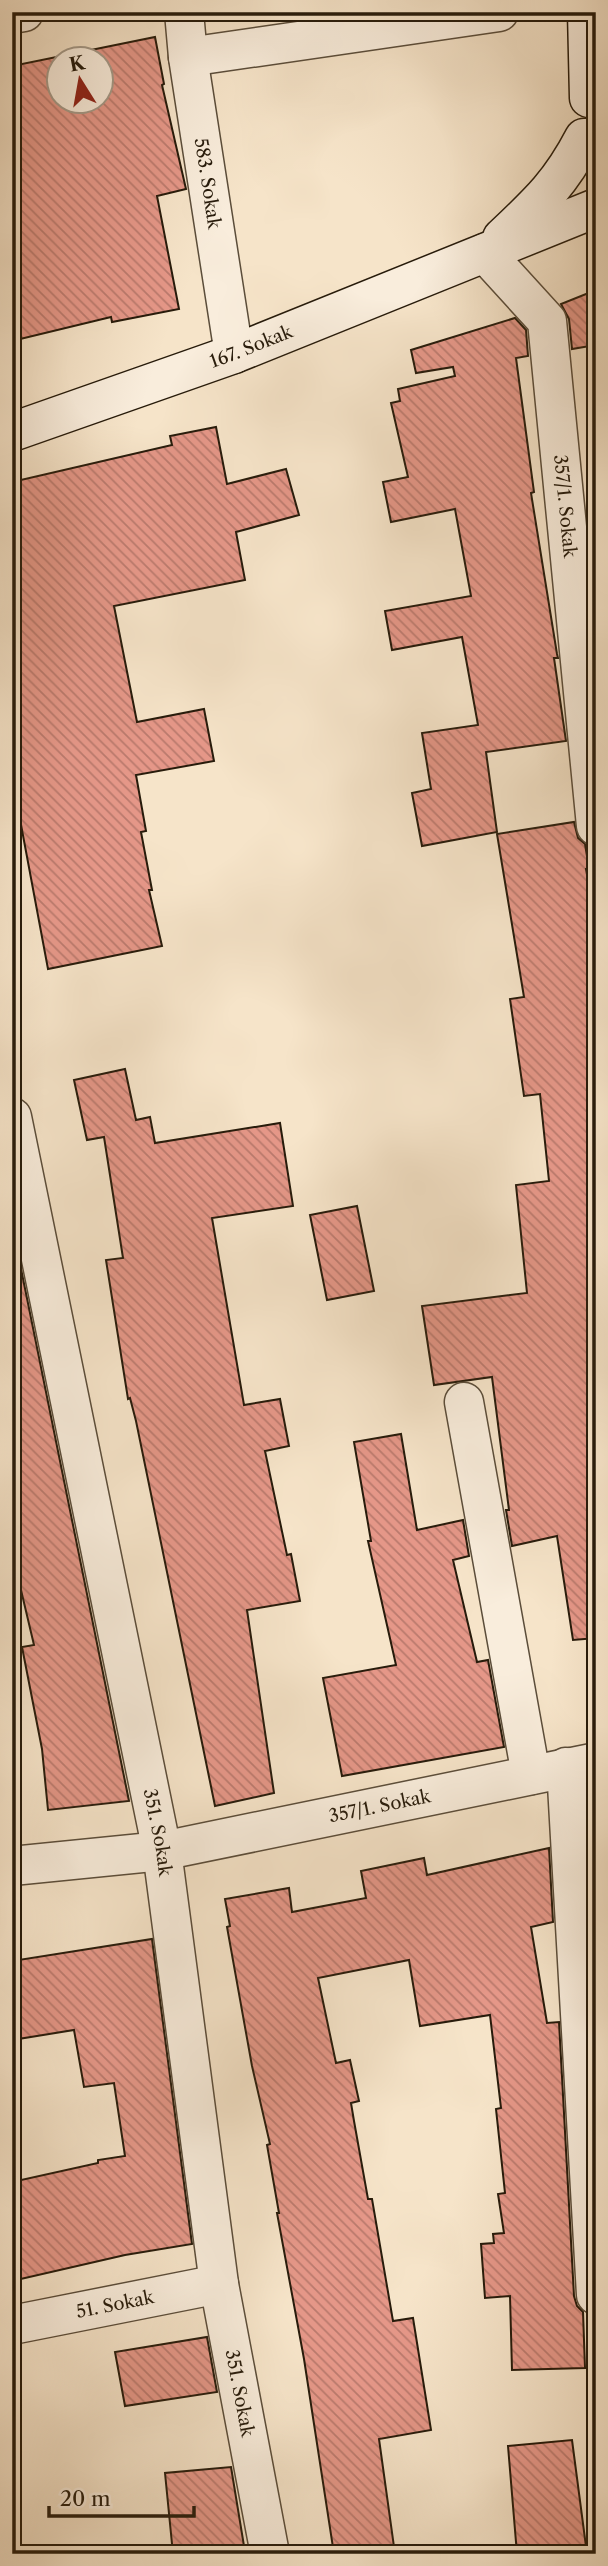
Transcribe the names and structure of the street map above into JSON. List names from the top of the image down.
{
  "streets": {
    "street": [
      "583. Sokak",
      "167. Sokak",
      "357/1. Sokak",
      "351. Sokak",
      "51. Sokak"
    ]
  },
  "crossings": [
    ["583. Sokak", "167. Sokak"],
    ["167. Sokak", "357/1. Sokak"],
    ["357/1. Sokak", "351. Sokak"],
    ["351. Sokak", "51. Sokak"]
  ],
  "scale_bar": "20 m",
  "north": "top"
}
